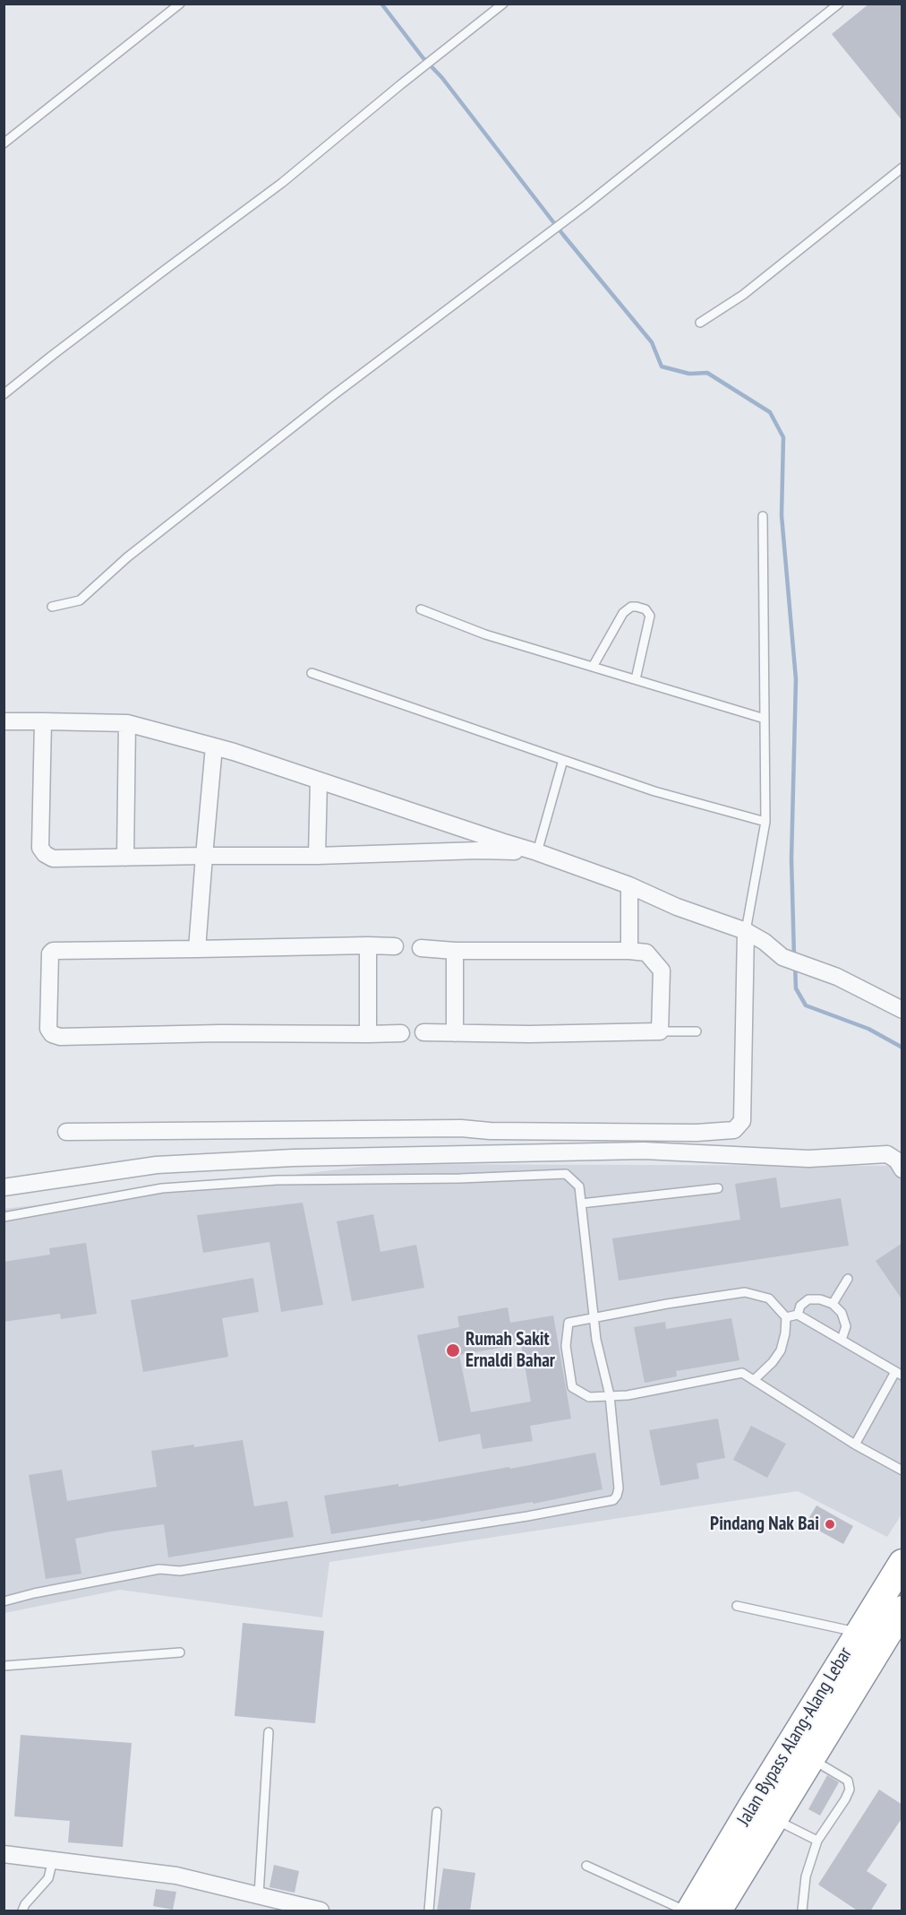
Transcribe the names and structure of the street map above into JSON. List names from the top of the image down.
{
  "streets": {
    "highway": ["Jalan Bypass Alang-Alang Lebar"]
  },
  "places": ["Rumah Sakit Ernaldi Bahar", "Pindang Nak Bai"]
}
